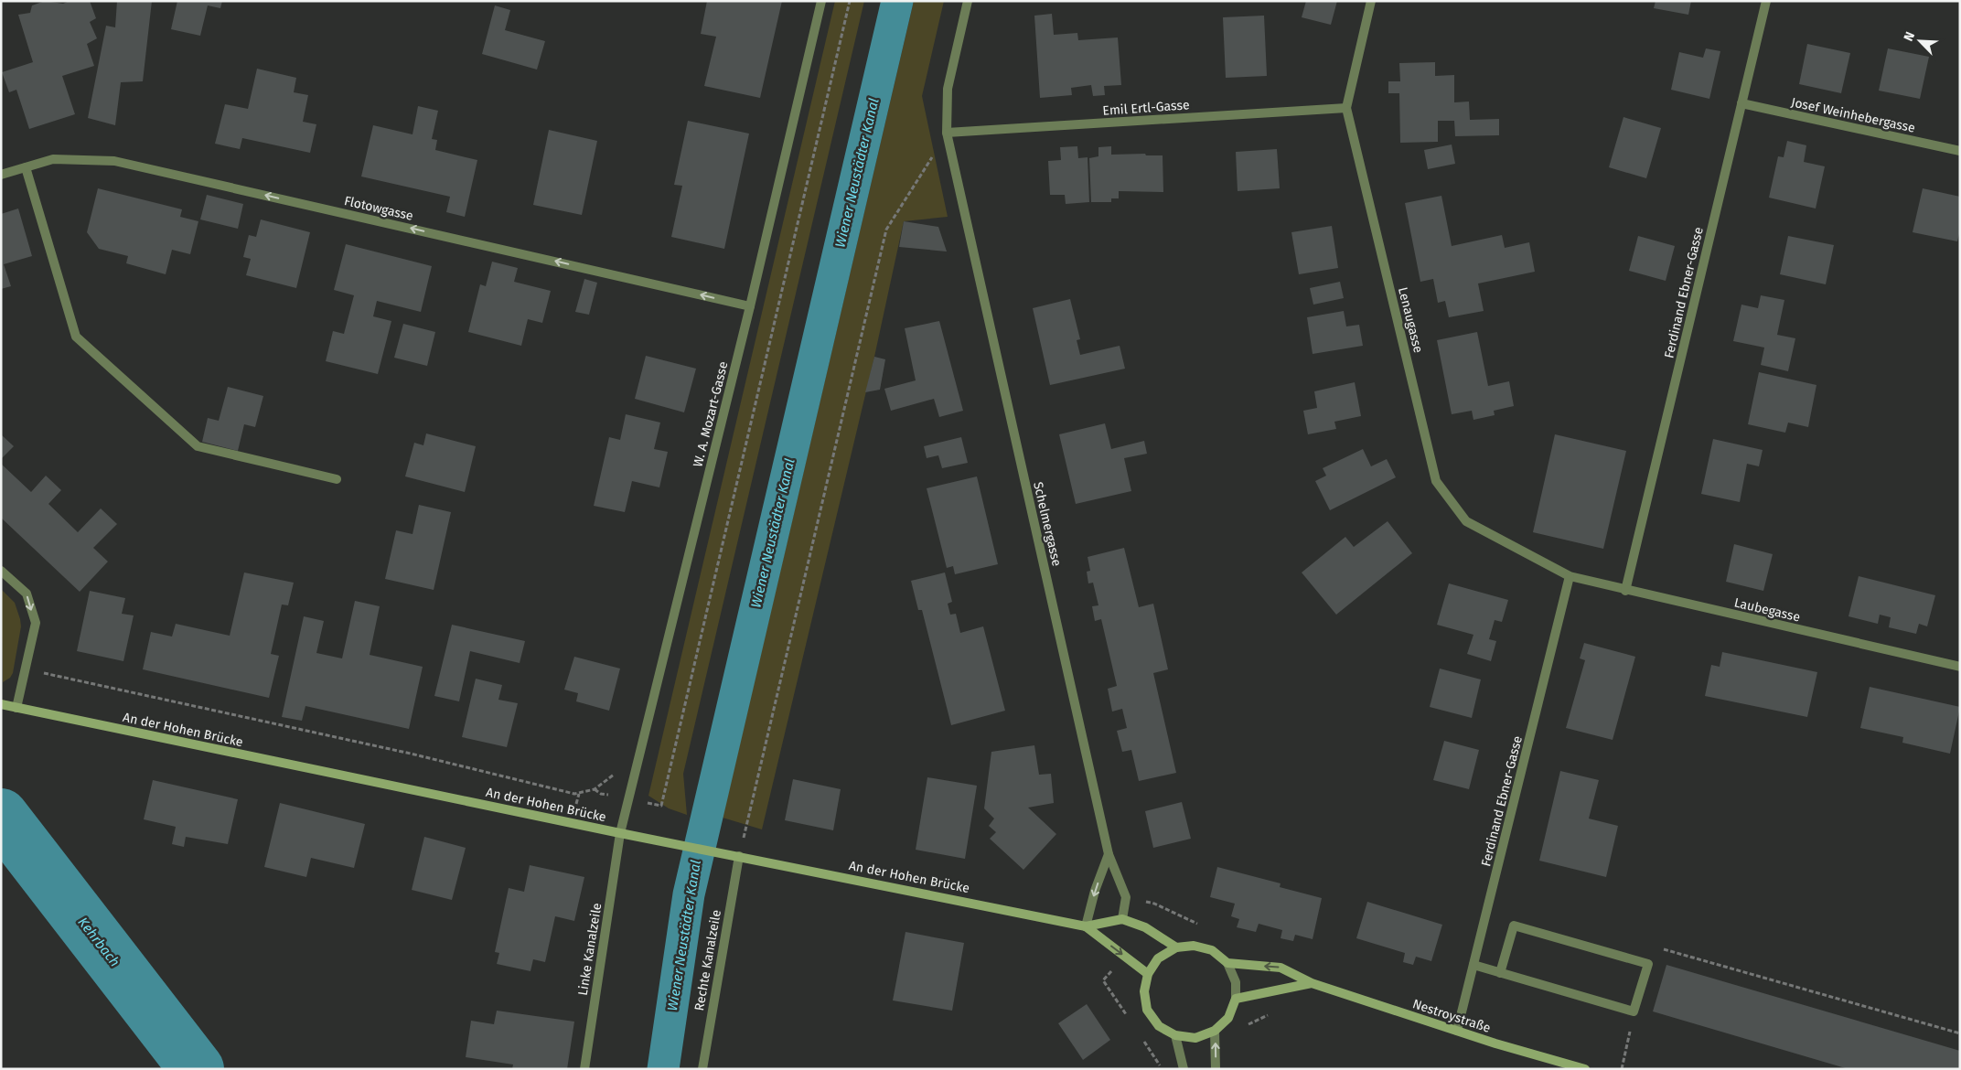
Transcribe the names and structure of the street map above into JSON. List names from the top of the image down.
{
  "streets": {
    "street": [
      "Emil Ertl-Gasse",
      "Josef Weinhebergasse",
      "Flotowgasse",
      "Ferdinand Ebner-Gasse",
      "Lenaugasse",
      "W. A. Mozart-Gasse",
      "Schelmergasse",
      "Laubegasse",
      "An der Hohen Brücke",
      "Linke Kanalzeile",
      "Rechte Kanalzeile",
      "Nestroystraße"
    ]
  },
  "crossings": [
    ["Emil Ertl-Gasse", "Lenaugasse"],
    ["Emil Ertl-Gasse", "Schelmergasse"],
    ["Josef Weinhebergasse", "Ferdinand Ebner-Gasse"],
    ["Flotowgasse", "W. A. Mozart-Gasse"],
    ["Ferdinand Ebner-Gasse", "Lenaugasse"],
    ["Ferdinand Ebner-Gasse", "Laubegasse"],
    ["Ferdinand Ebner-Gasse", "Nestroystraße"],
    ["Lenaugasse", "Laubegasse"],
    ["W. A. Mozart-Gasse", "An der Hohen Brücke"],
    ["W. A. Mozart-Gasse", "Linke Kanalzeile"],
    ["Schelmergasse", "An der Hohen Brücke"],
    ["An der Hohen Brücke", "Linke Kanalzeile"],
    ["An der Hohen Brücke", "Rechte Kanalzeile"],
    ["An der Hohen Brücke", "Nestroystraße"]
  ],
  "one_way": ["Flotowgasse"],
  "water": ["Wiener Neustädter Kanal", "Kehrbach"],
  "north": "top left"
}
